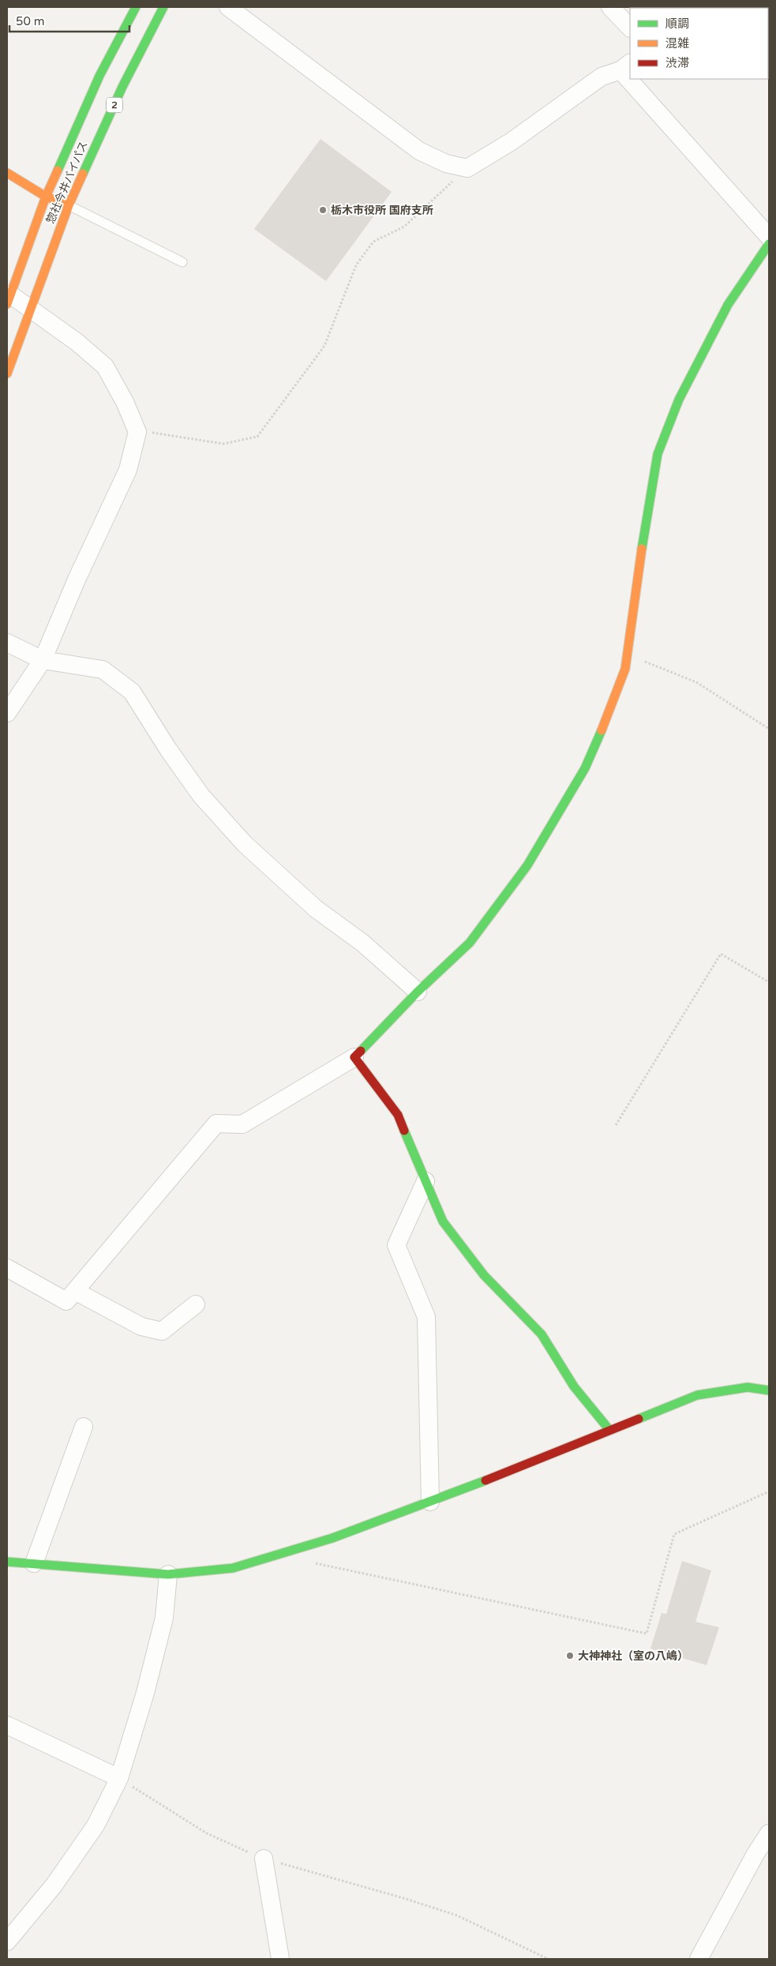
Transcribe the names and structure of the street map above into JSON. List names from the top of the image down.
{
  "streets": {
    "street": ["2", "惣社今井バイパス"]
  },
  "places": ["栃木市役所 国府支所", "大神神社（室の八嶋）"],
  "legend": ["順調", "混雑", "渋滞"],
  "scale_bar": "50 m"
}
